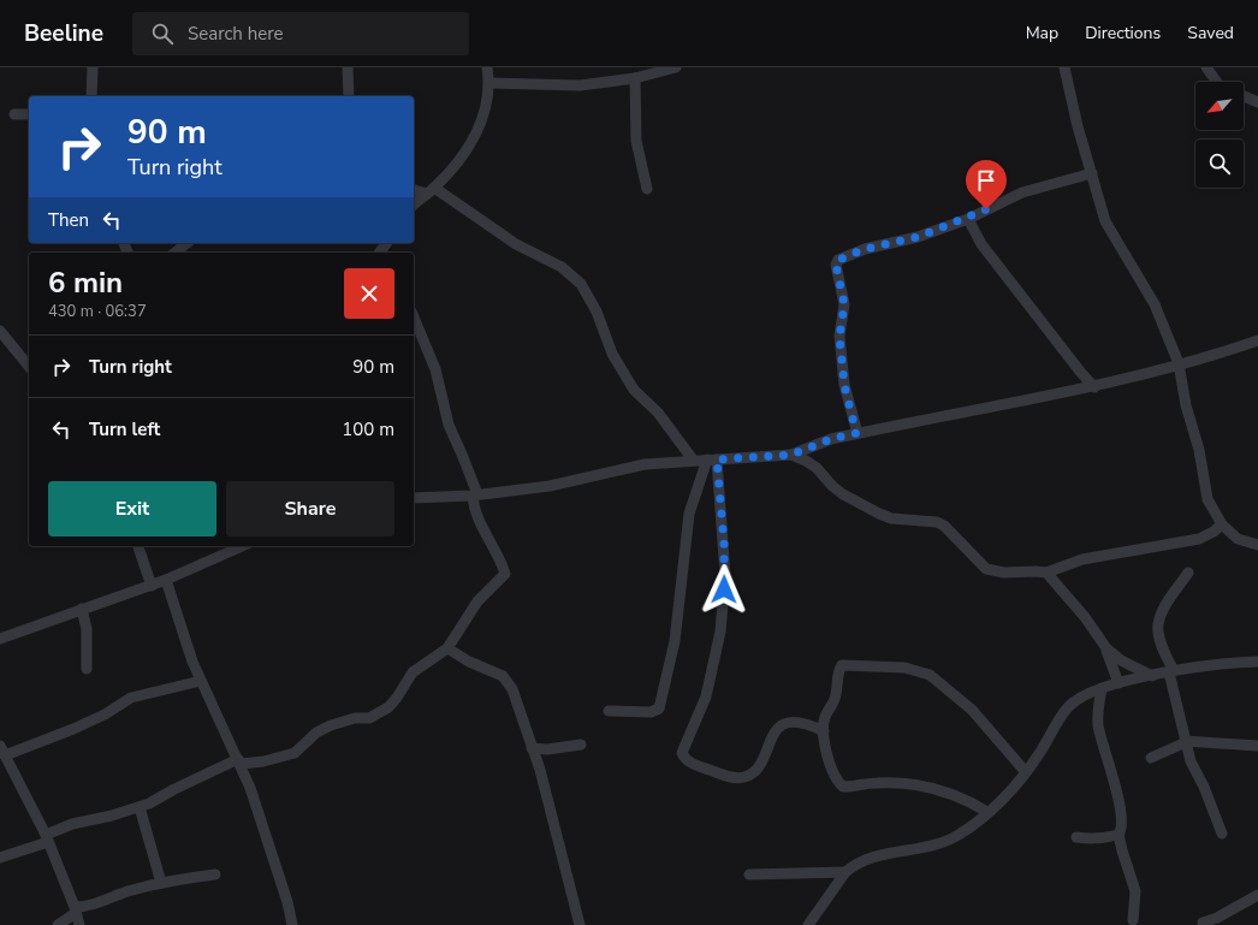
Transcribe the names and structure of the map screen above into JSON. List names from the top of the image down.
{
  "north": "bottom left",
  "page": {
    "header": "Beeline",
    "search": "Search here",
    "nav": ["Map", "Directions", "Saved"],
    "turn": ["90 m", "Turn right"],
    "then": "Then",
    "heading": ["6 min", "430 m · 06:37"],
    "list": [
      {
        "name": "Turn right",
        "value": "90 m"
      },
      {
        "name": "Turn left",
        "value": "100 m"
      }
    ],
    "buttons": ["Exit", "Share"]
  }
}
